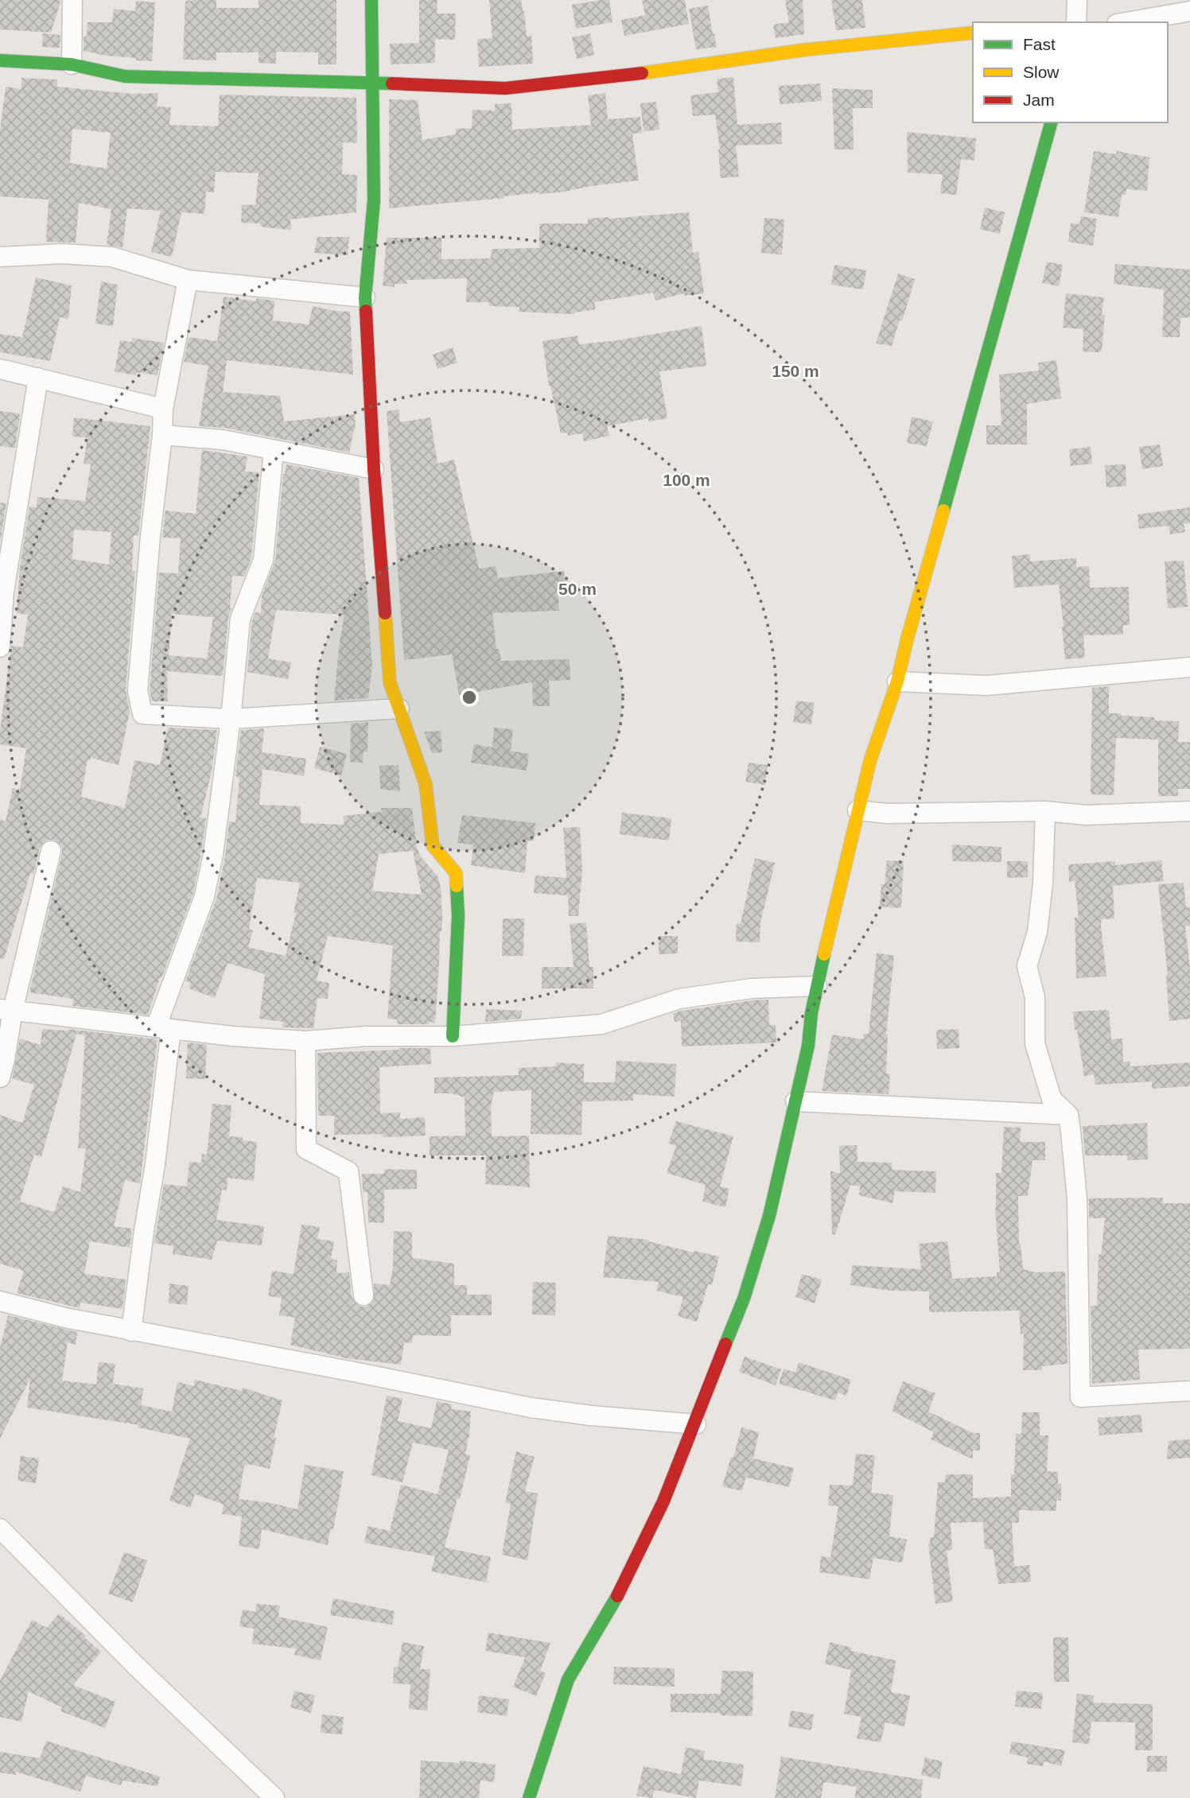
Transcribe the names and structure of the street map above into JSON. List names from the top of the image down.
{
  "legend": ["Fast", "Slow", "Jam"],
  "rings": ["150 m", "100 m", "50 m"]
}
